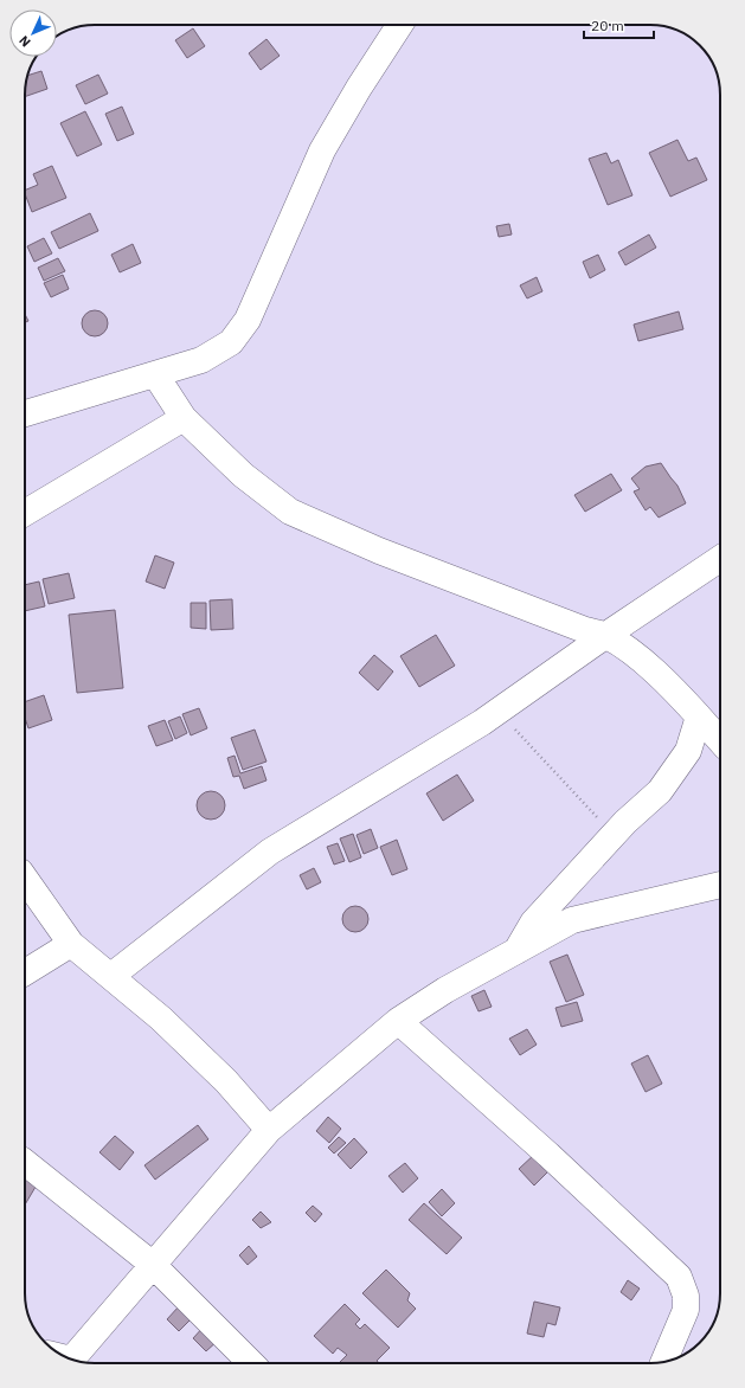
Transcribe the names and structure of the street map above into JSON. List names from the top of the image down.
{
  "scale_bar": "20 m",
  "north": "bottom left"
}
